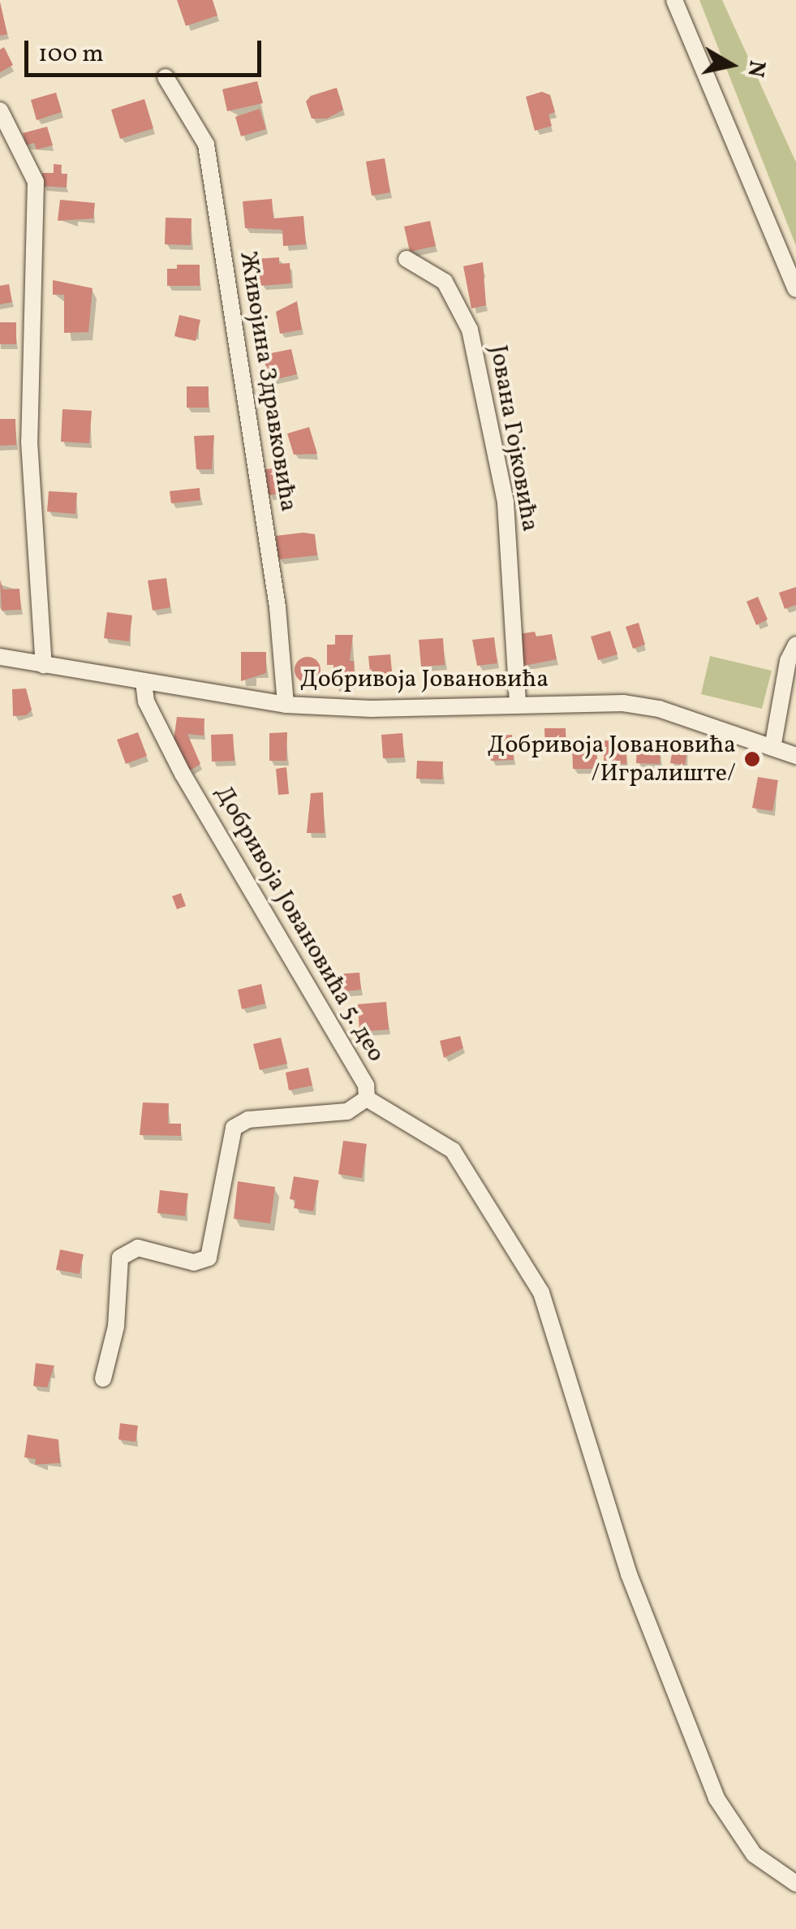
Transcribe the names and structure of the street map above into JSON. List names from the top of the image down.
{
  "streets": {
    "street": [
      "Живојина Здравковића",
      "Јована Гојковића",
      "Добривоја Јовановића",
      "Добривоја Јовановића 5. део"
    ]
  },
  "crossings": [
    ["Живојина Здравковића", "Добривоја Јовановића"],
    ["Јована Гојковића", "Добривоја Јовановића"],
    ["Добривоја Јовановића", "Добривоја Јовановића 5. део"]
  ],
  "places": ["Добривоја Јовановића /Игралиште/"],
  "scale_bar": "100 m",
  "north": "right"
}
